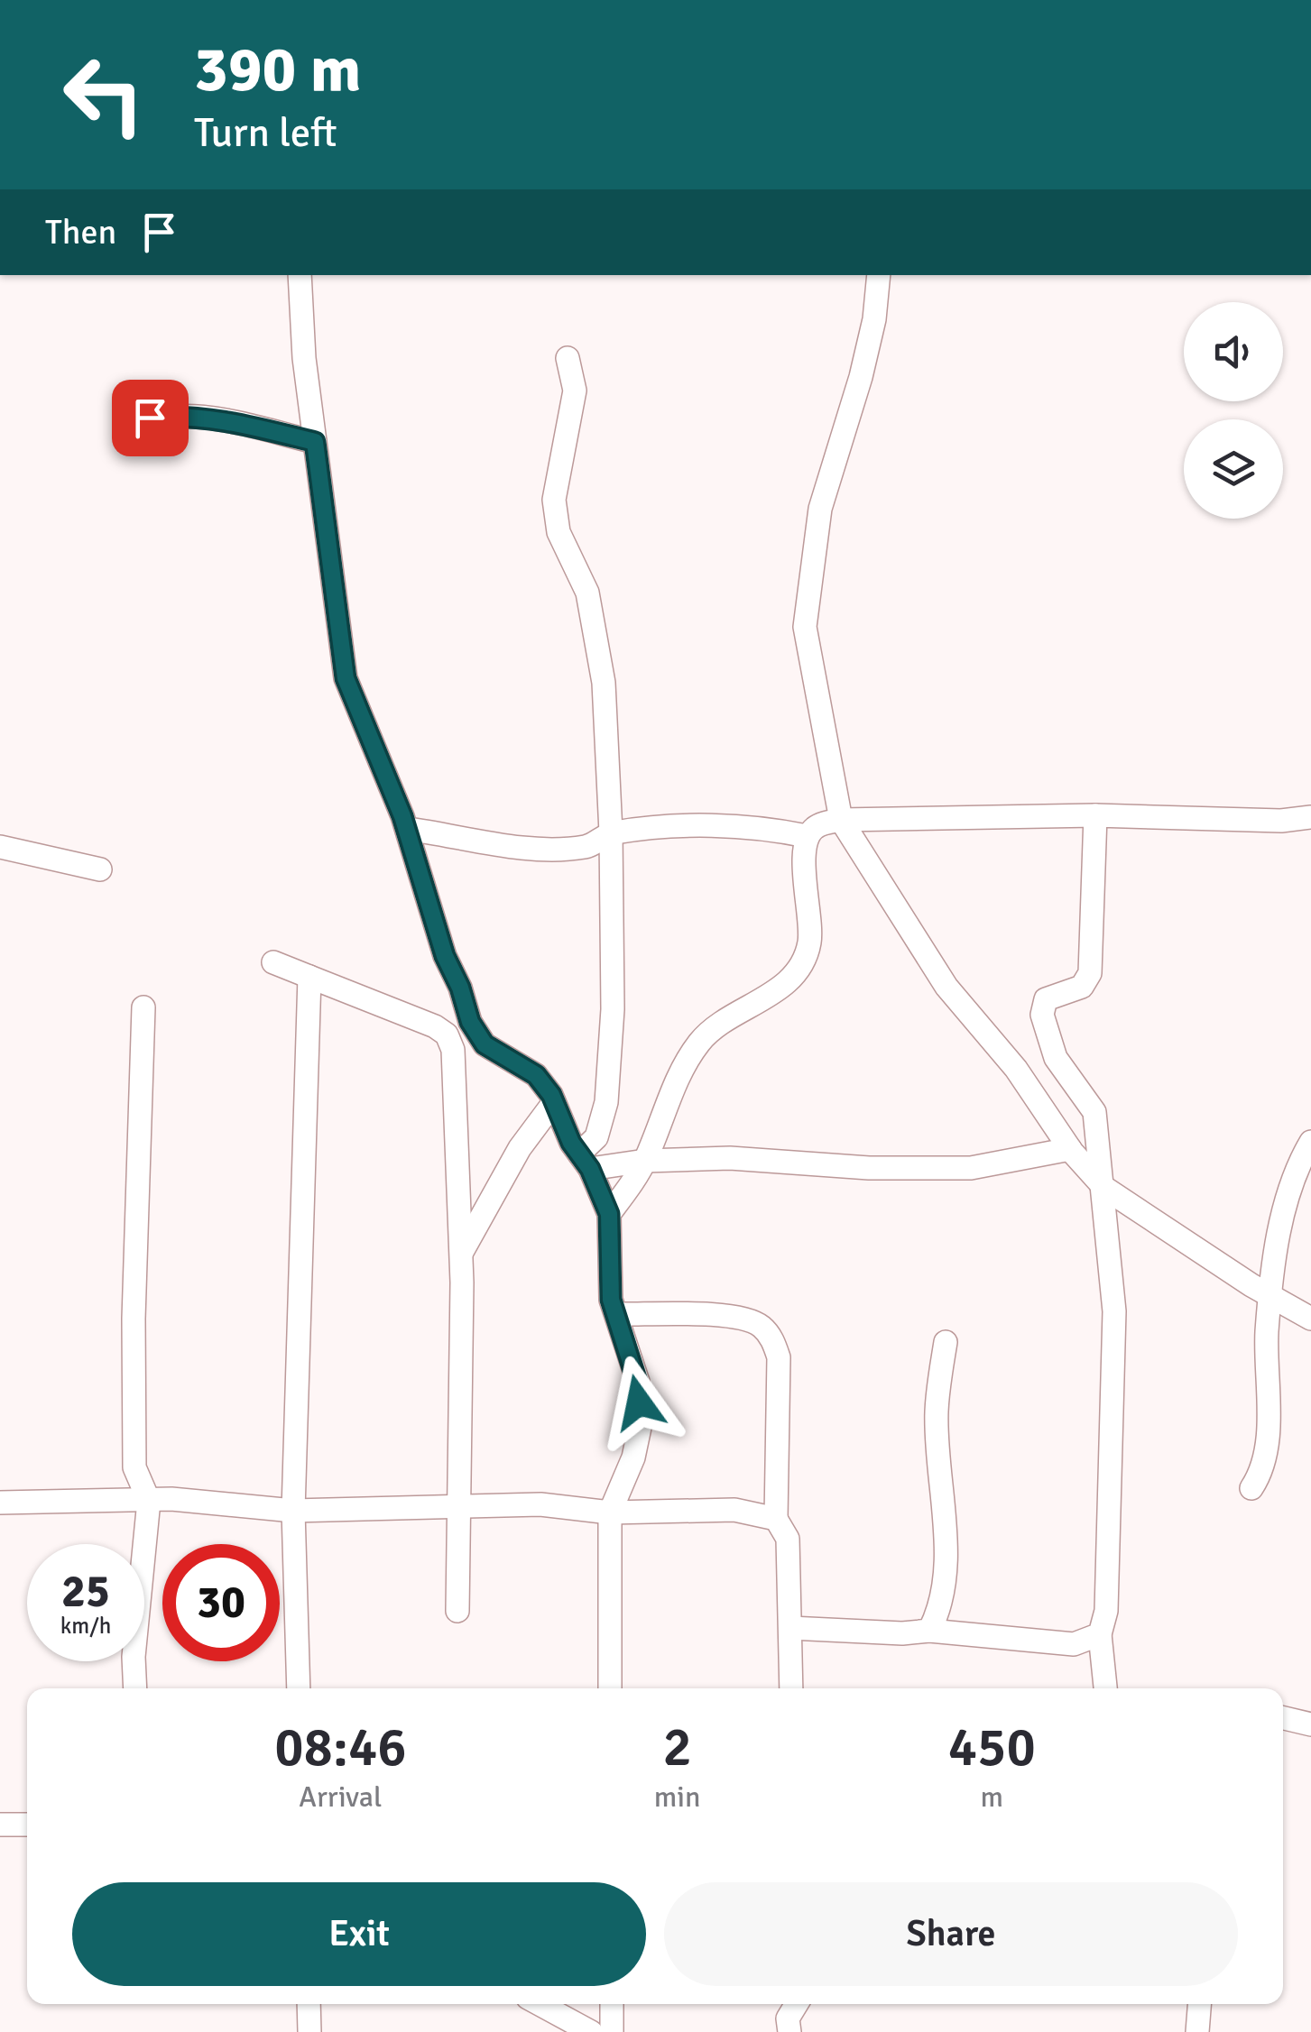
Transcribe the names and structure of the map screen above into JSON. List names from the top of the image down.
{
  "page": {
    "turn": ["390 m", "Turn left"],
    "then": "Then",
    "speed": "25 km/h",
    "limit": "30",
    "eta": [
      "08:46",
      "Arrival",
      "2",
      "min",
      "450",
      "m"
    ],
    "buttons": ["Exit", "Share"]
  }
}
